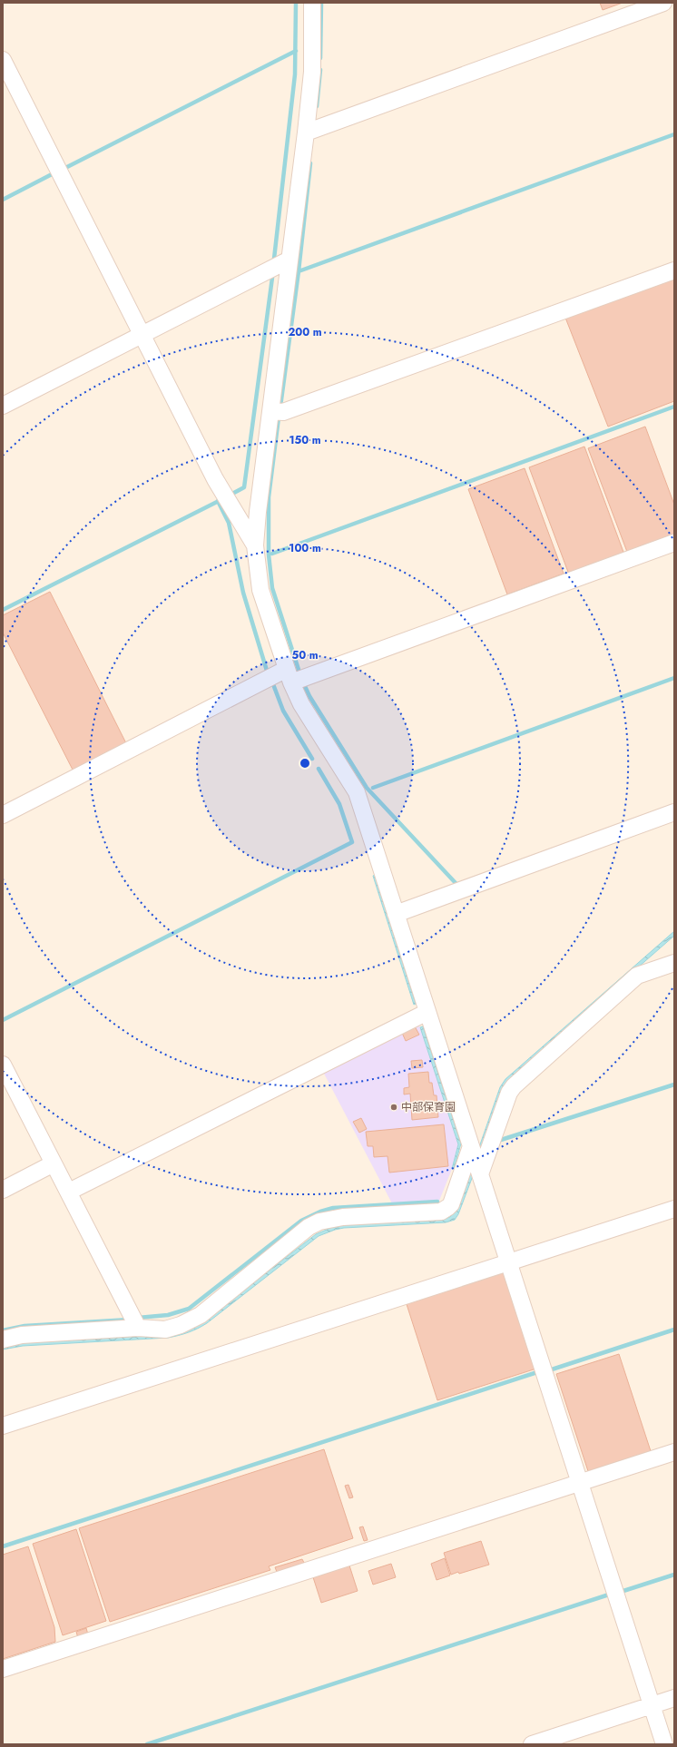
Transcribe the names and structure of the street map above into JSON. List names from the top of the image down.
{
  "places": ["中部保育園"],
  "rings": [
    "200 m",
    "150 m",
    "100 m",
    "50 m"
  ]
}
